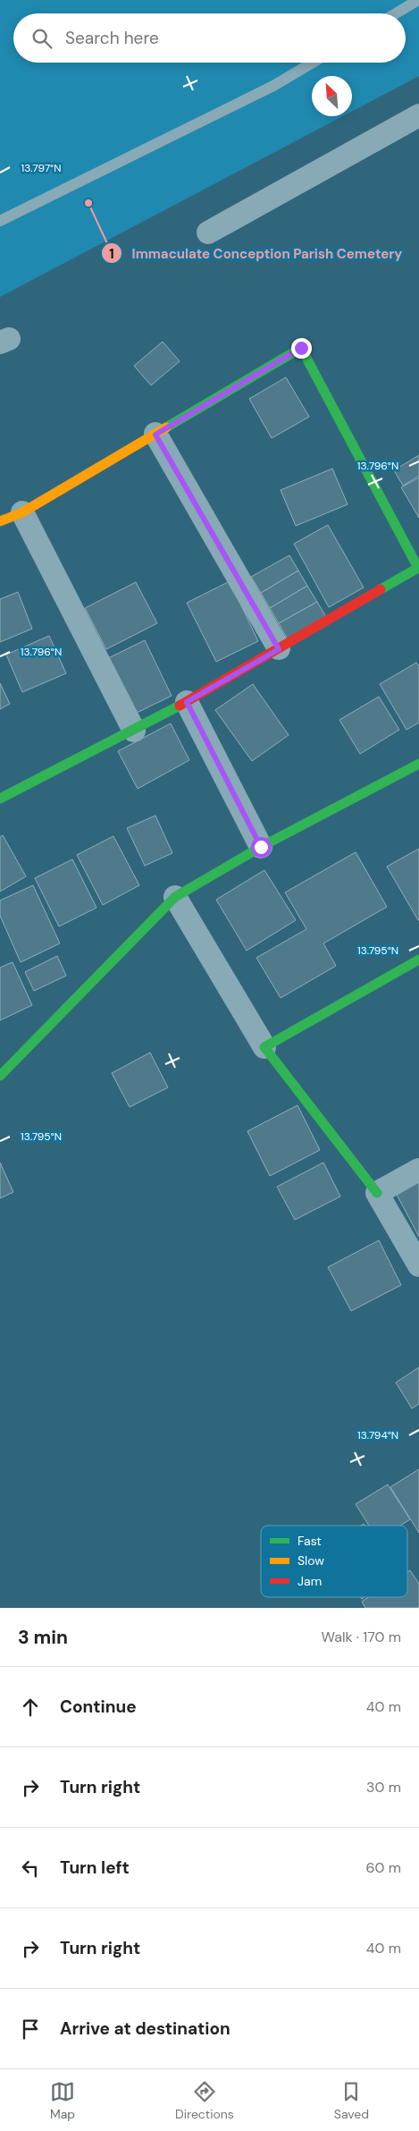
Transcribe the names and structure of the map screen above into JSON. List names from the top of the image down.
{
  "places": ["Immaculate Conception Parish Cemetery"],
  "legend": ["Fast", "Slow", "Jam"],
  "north": "top left",
  "page": {
    "search": "Search here",
    "heading": ["3 min", "Walk · 170 m"],
    "list": [
      ["Continue", "40 m"],
      ["Turn right", "30 m"],
      ["Turn left", "60 m"],
      ["Turn right", "40 m"],
      "Arrive at destination"
    ],
    "nav": ["Map", "Directions", "Saved"]
  },
  "coordinates": [
    "13.797°N",
    "13.796°N",
    "13.795°N",
    "13.794°N"
  ]
}
